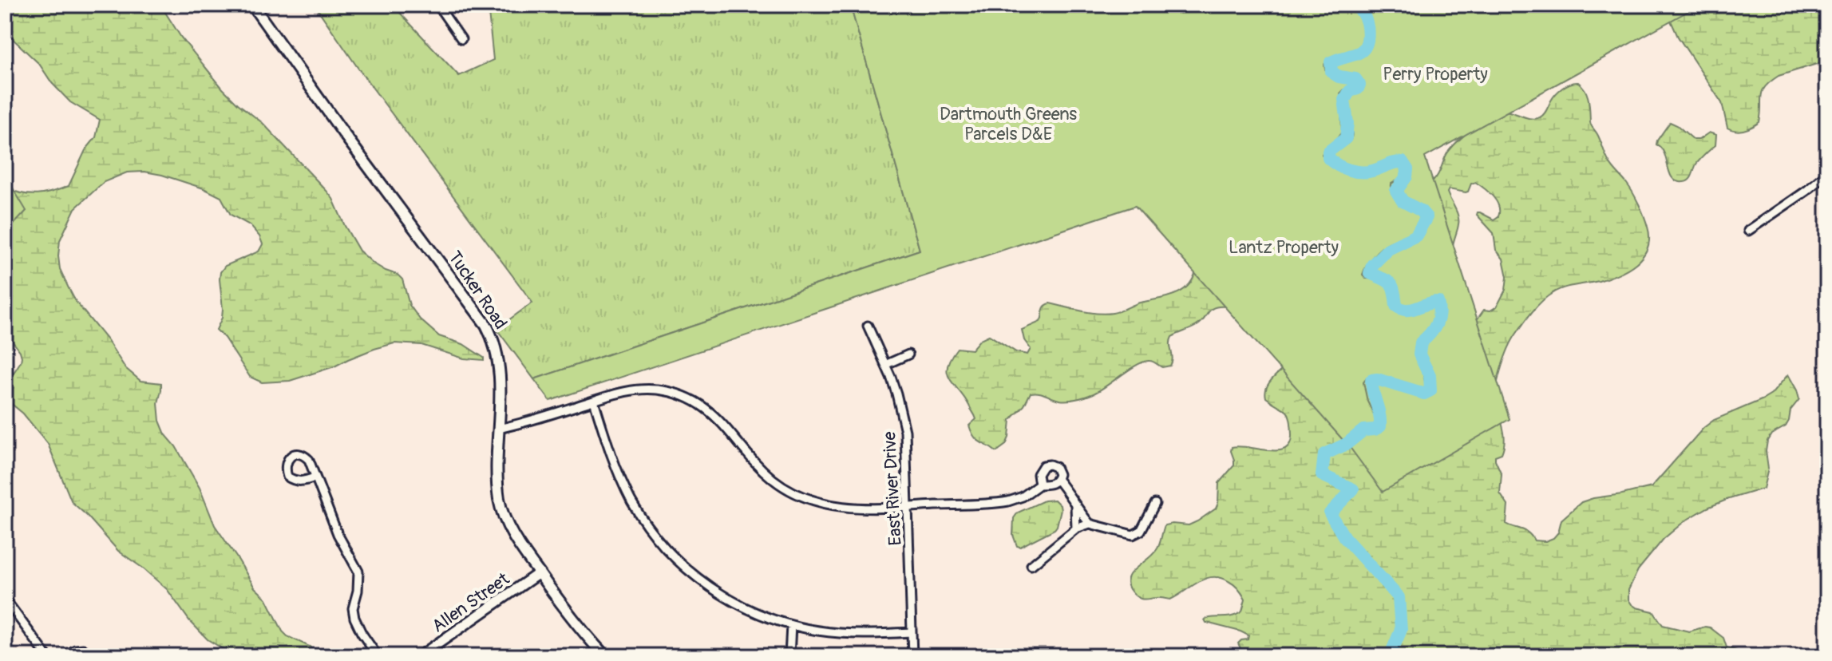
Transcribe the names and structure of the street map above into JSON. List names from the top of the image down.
{
  "streets": {
    "main road": ["Tucker Road"],
    "street": ["East River Drive", "Allen Street"]
  },
  "crossings": [
    ["Tucker Road", "Allen Street"]
  ],
  "parks": ["Perry Property", "Dartmouth Greens Parcels D&E", "Lantz Property"]
}
